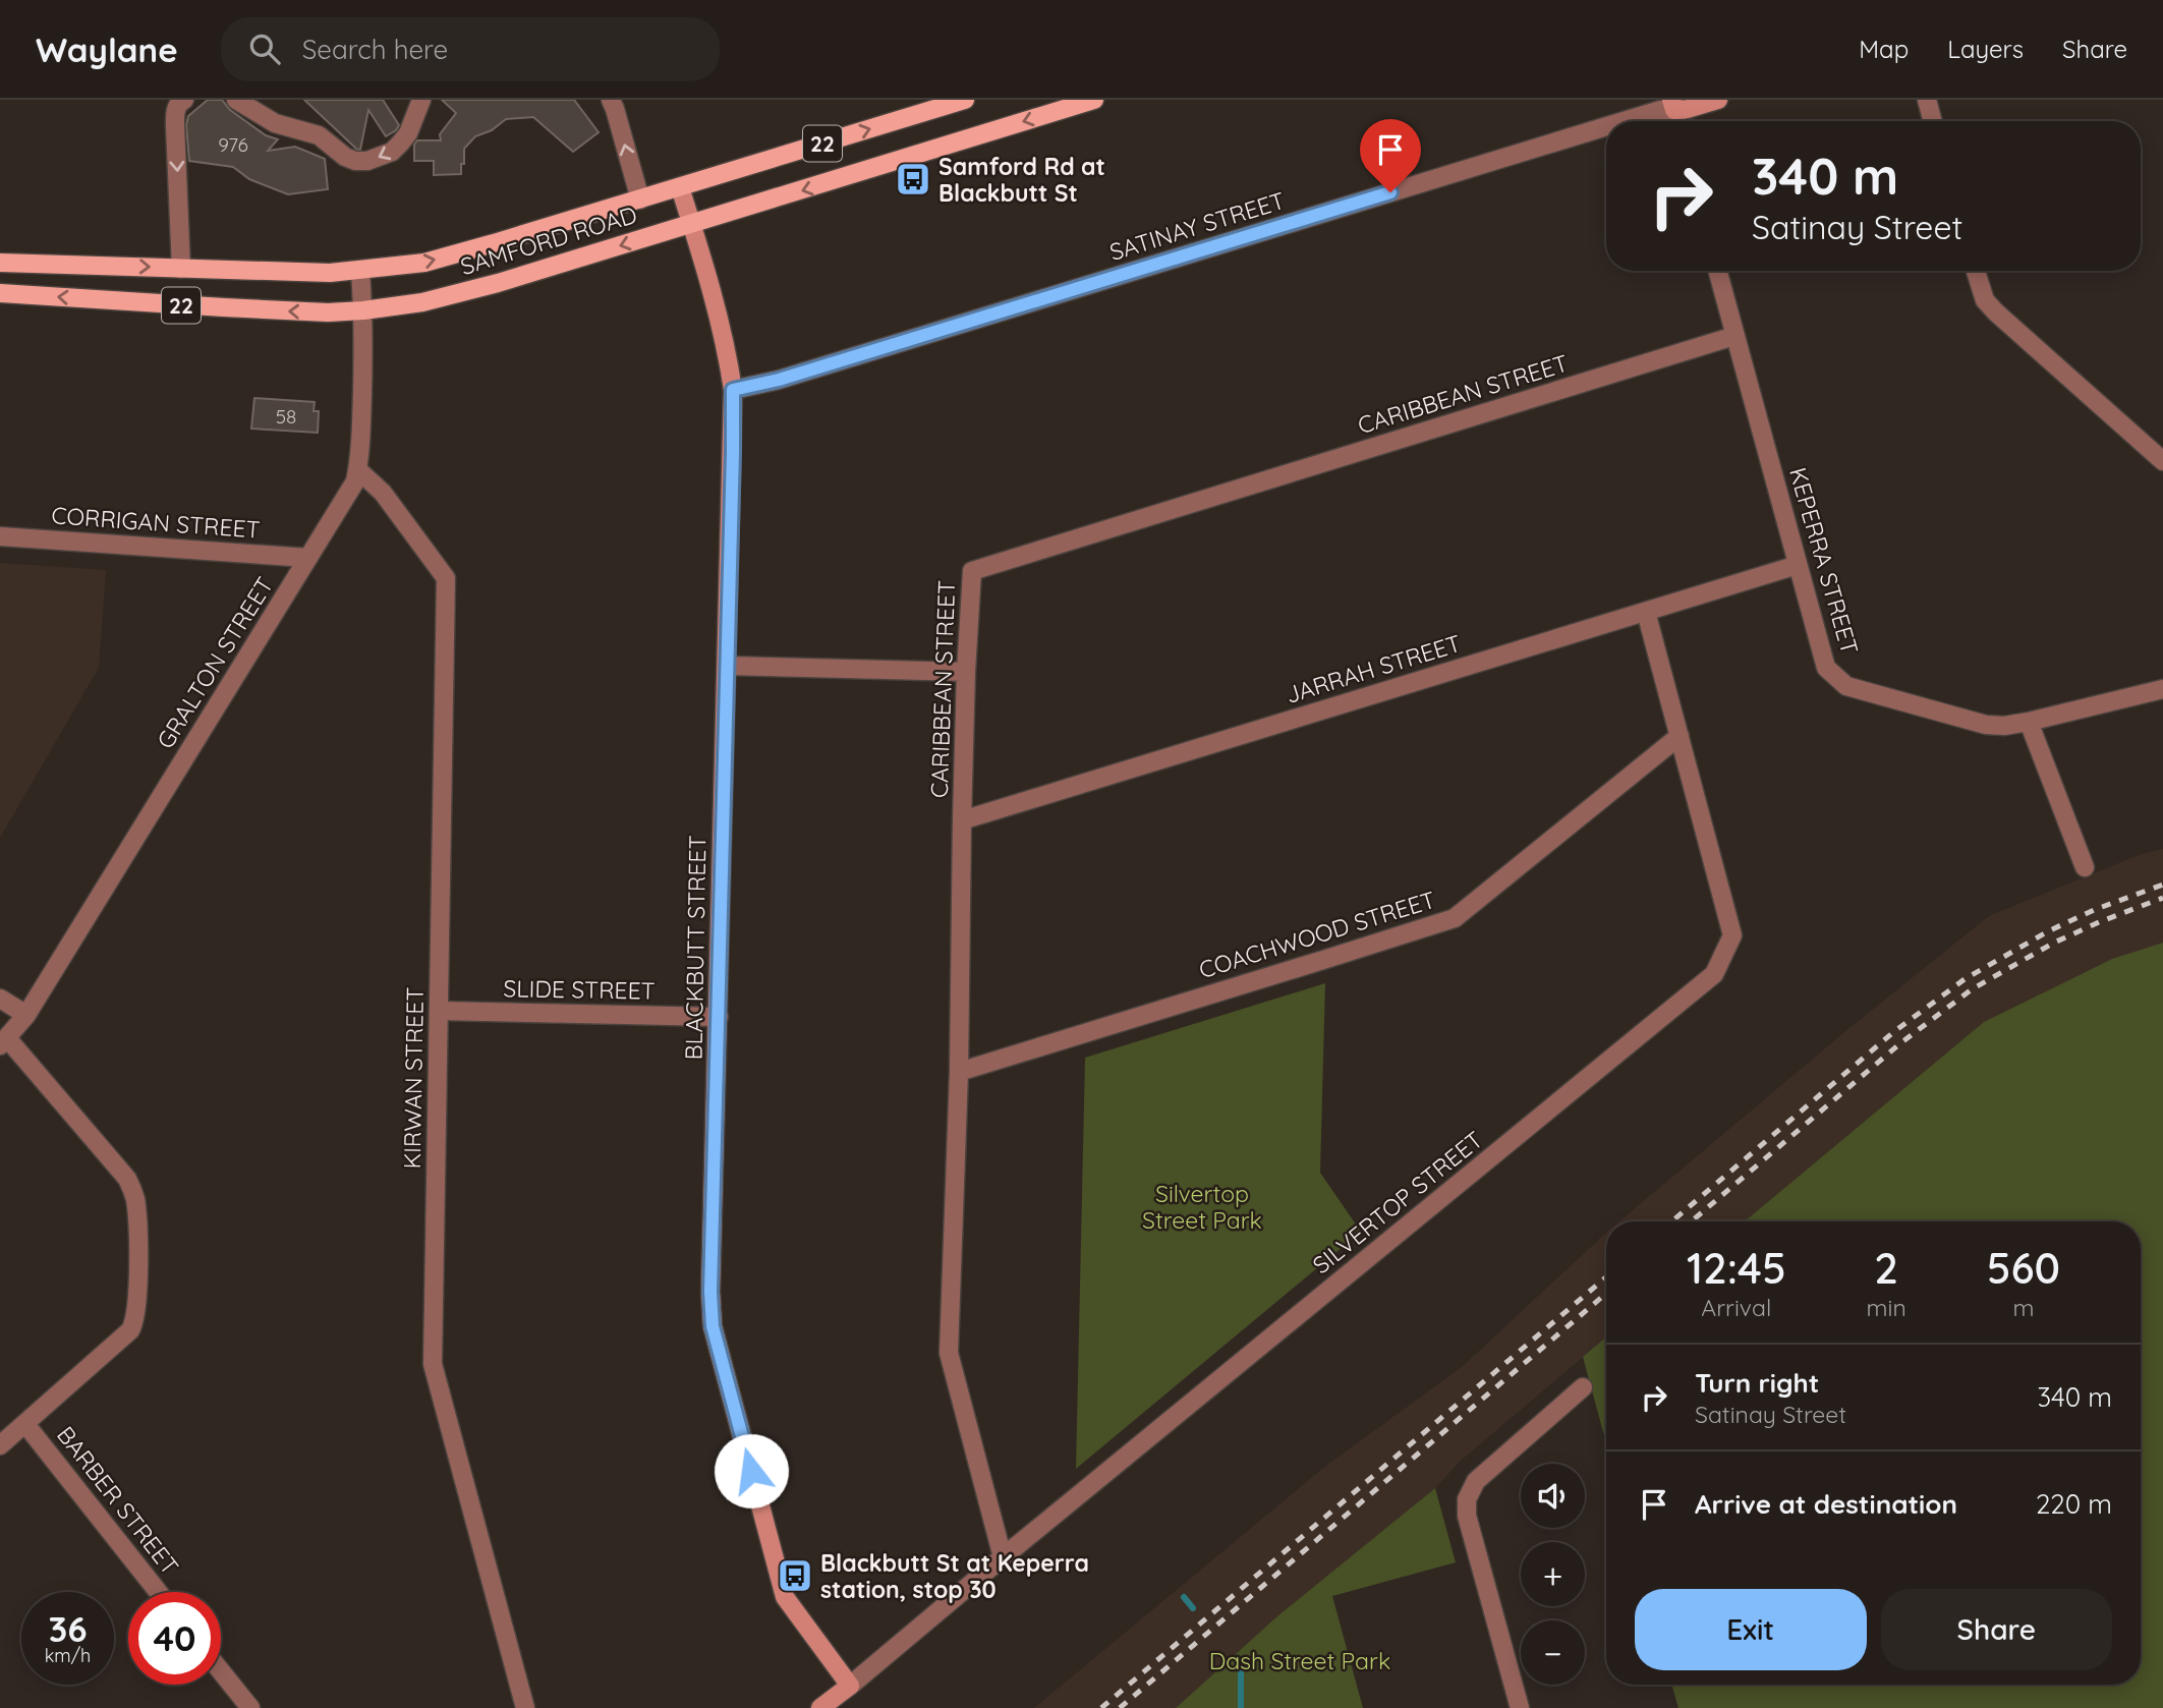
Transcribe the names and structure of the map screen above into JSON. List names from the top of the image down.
{
  "streets": {
    "main road": ["22", "SAMFORD ROAD"],
    "street": [
      "SATINAY STREET",
      "CARIBBEAN STREET",
      "CORRIGAN STREET",
      "KEPERRA STREET",
      "GRALTON STREET",
      "JARRAH STREET",
      "COACHWOOD STREET",
      "BLACKBUTT STREET",
      "SLIDE STREET",
      "KIRWAN STREET",
      "SILVERTOP STREET",
      "BARBER STREET"
    ]
  },
  "crossings": [
    ["SATINAY STREET", "BLACKBUTT STREET"],
    ["SAMFORD ROAD", "GRALTON STREET"],
    ["SAMFORD ROAD", "BLACKBUTT STREET"],
    ["CARIBBEAN STREET", "KEPERRA STREET"],
    ["CARIBBEAN STREET", "JARRAH STREET"],
    ["CARIBBEAN STREET", "COACHWOOD STREET"],
    ["CARIBBEAN STREET", "SILVERTOP STREET"],
    ["CORRIGAN STREET", "GRALTON STREET"],
    ["KEPERRA STREET", "JARRAH STREET"],
    ["GRALTON STREET", "KIRWAN STREET"],
    ["JARRAH STREET", "SILVERTOP STREET"],
    ["COACHWOOD STREET", "SILVERTOP STREET"],
    ["BLACKBUTT STREET", "SLIDE STREET"],
    ["BLACKBUTT STREET", "SILVERTOP STREET"],
    ["SLIDE STREET", "KIRWAN STREET"]
  ],
  "parks": ["Silvertop Street Park", "Dash Street Park"],
  "places": {
    "bus stop": ["Samford Rd at Blackbutt St", "Blackbutt St at Keperra station, stop 30"]
  },
  "house_numbers": ["976", "58"],
  "page": {
    "header": "Waylane",
    "search": "Search here",
    "nav": ["Map", "Layers", "Share"],
    "turn": ["340 m", "Satinay Street"],
    "eta": [
      "12:45",
      "Arrival",
      "2",
      "min",
      "560",
      "m"
    ],
    "list": [
      {
        "name": "Turn right",
        "note": "Satinay Street",
        "value": "340 m"
      },
      {
        "name": "Arrive at destination",
        "value": "220 m"
      }
    ],
    "map_buttons": ["+", "−"],
    "buttons": ["Exit", "Share"],
    "speed": "36 km/h",
    "limit": "40"
  }
}
